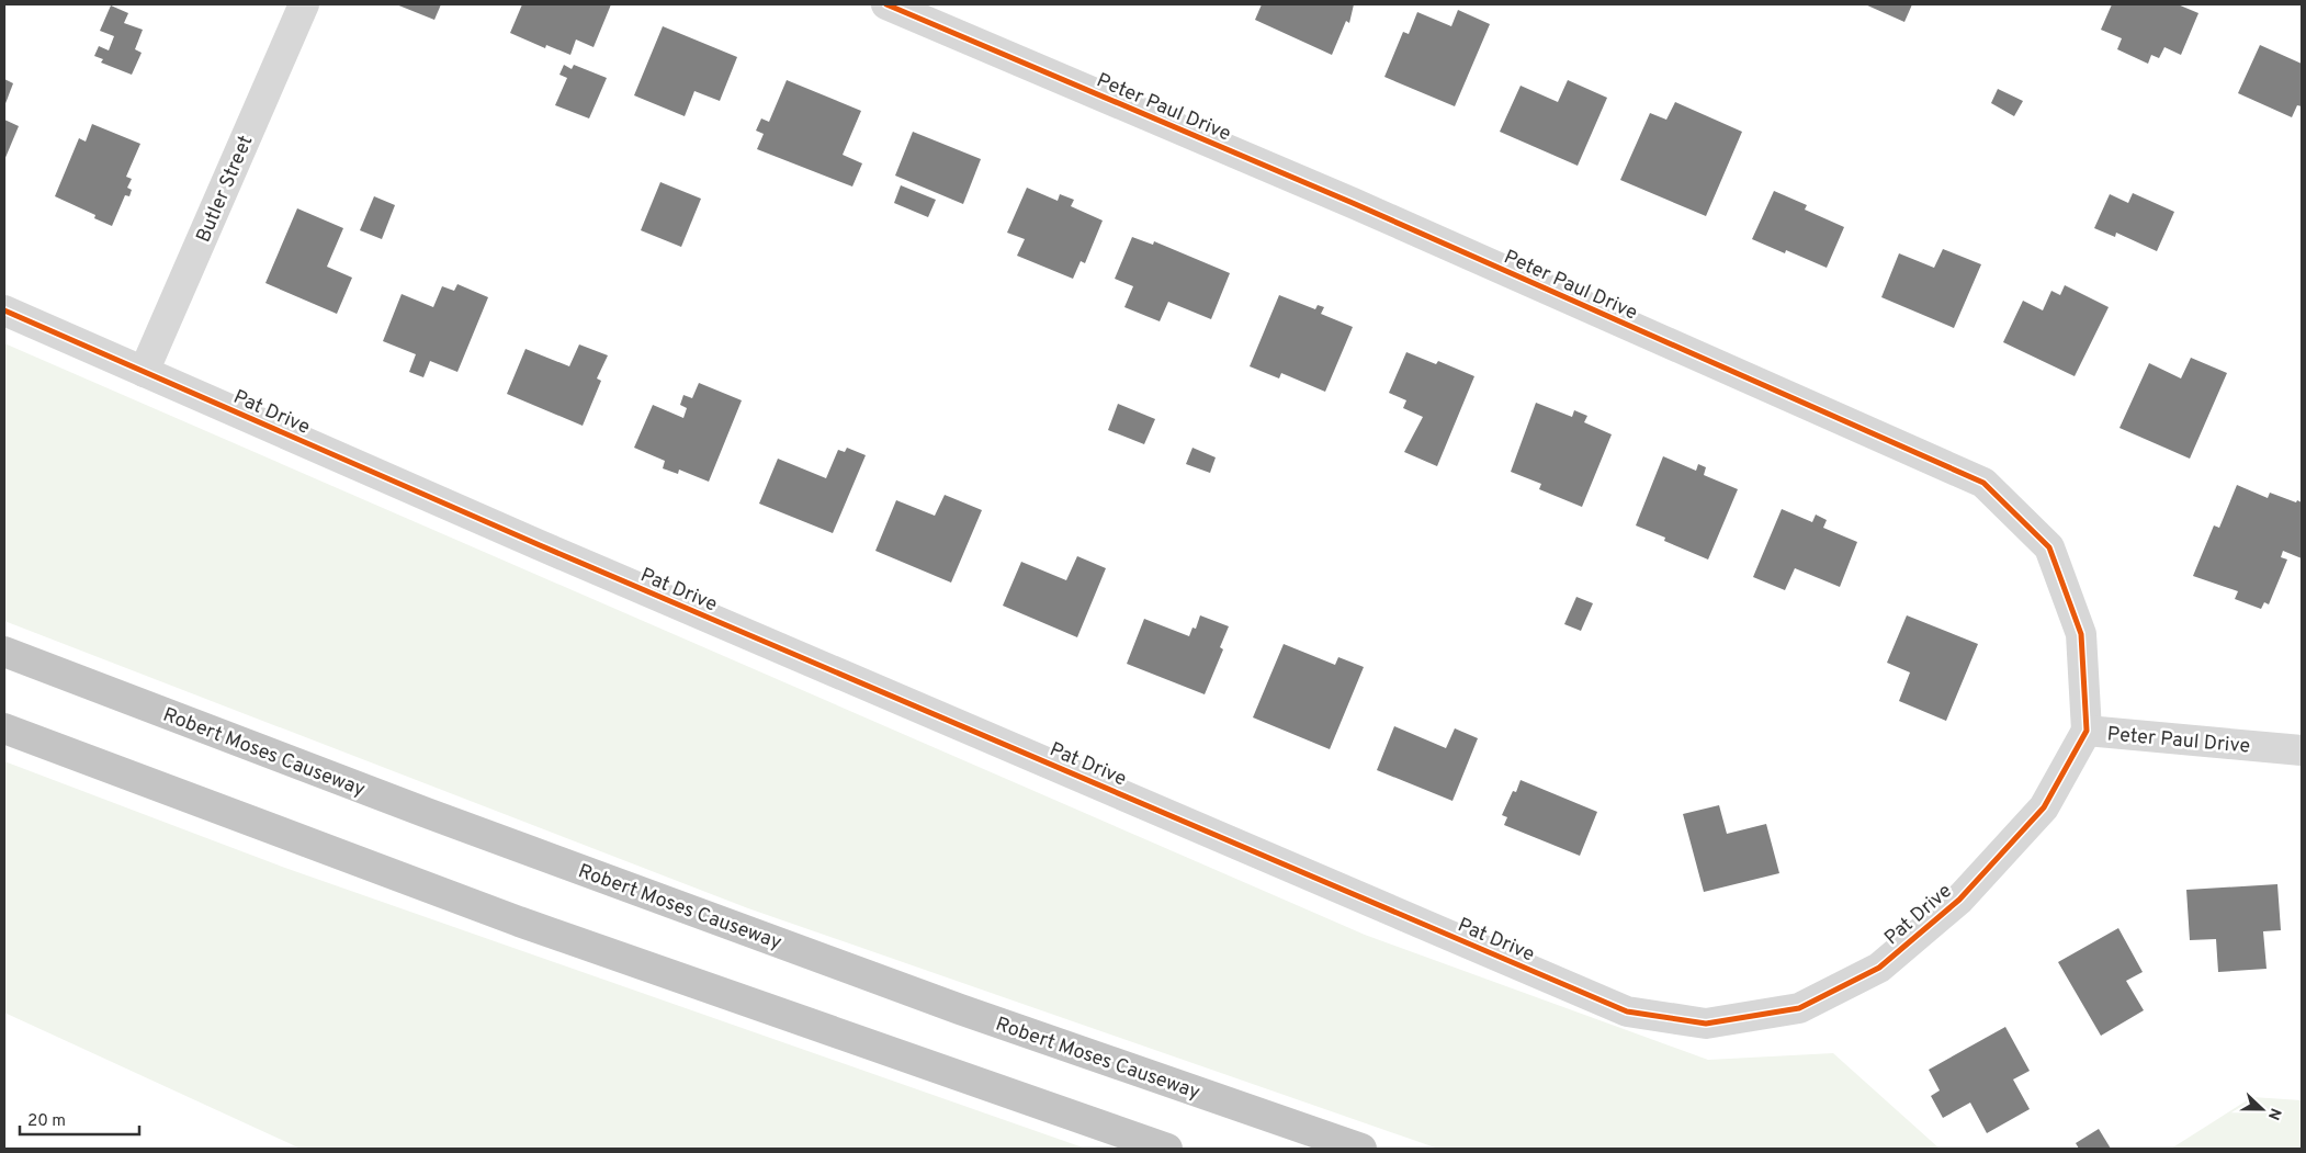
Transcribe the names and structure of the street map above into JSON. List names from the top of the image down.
{
  "streets": {
    "highway": ["Robert Moses Causeway"],
    "street": ["Peter Paul Drive", "Butler Street", "Pat Drive"]
  },
  "crossings": [
    ["Peter Paul Drive", "Pat Drive"],
    ["Butler Street", "Pat Drive"]
  ],
  "scale_bar": "20 m",
  "north": "right"
}
